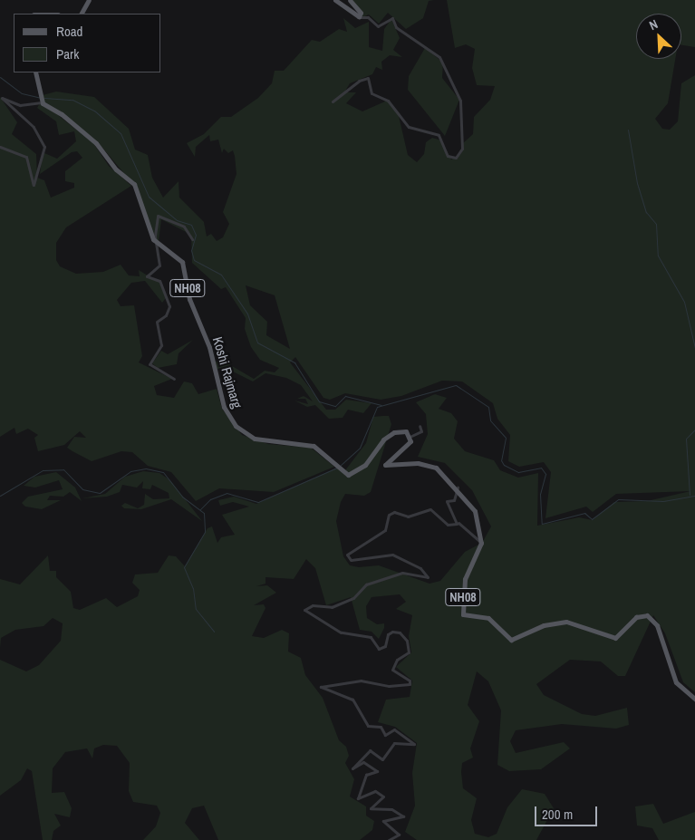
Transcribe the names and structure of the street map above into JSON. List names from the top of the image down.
{
  "streets": {
    "main road": ["NH08", "Koshi Rajmarg"]
  },
  "legend": ["Road", "Park"],
  "scale_bar": "200 m",
  "north": "top left"
}
